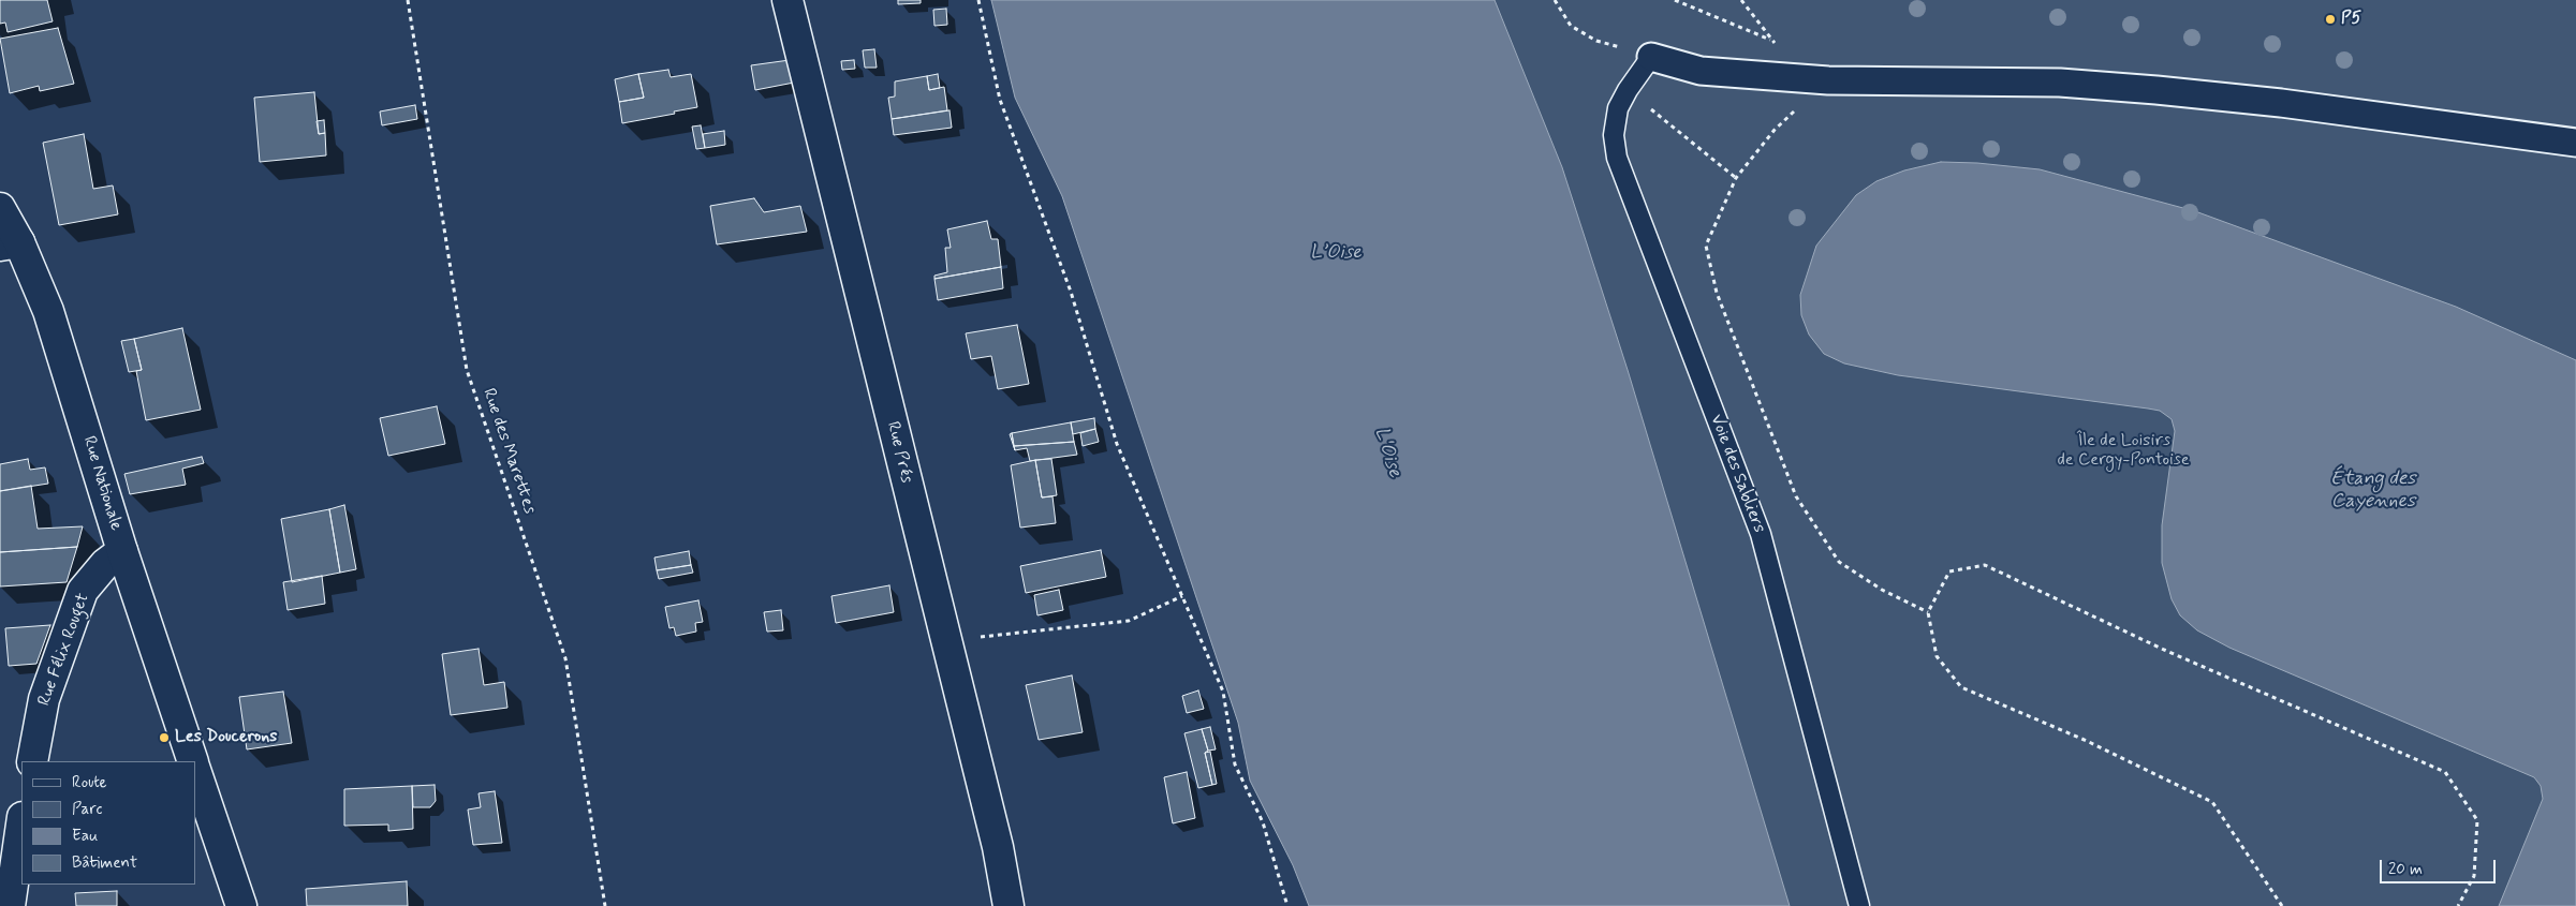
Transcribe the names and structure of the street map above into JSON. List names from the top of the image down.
{
  "streets": {
    "street": ["Rue Prés", "Rue Nationale", "Rue Félix Rouget"],
    "lane": ["Voie des Sabliers"],
    "path": ["Rue des Marettes"]
  },
  "crossings": [
    ["Rue Nationale", "Rue Félix Rouget"]
  ],
  "water": ["L’Oise", "L'Oise", "Étang des Cayennes"],
  "parks": ["Île de Loisirs de Cergy-Pontoise"],
  "places": ["P5", "Les Doucerons"],
  "legend": [
    "Route",
    "Parc",
    "Eau",
    "Bâtiment"
  ],
  "scale_bar": "20 m"
}
